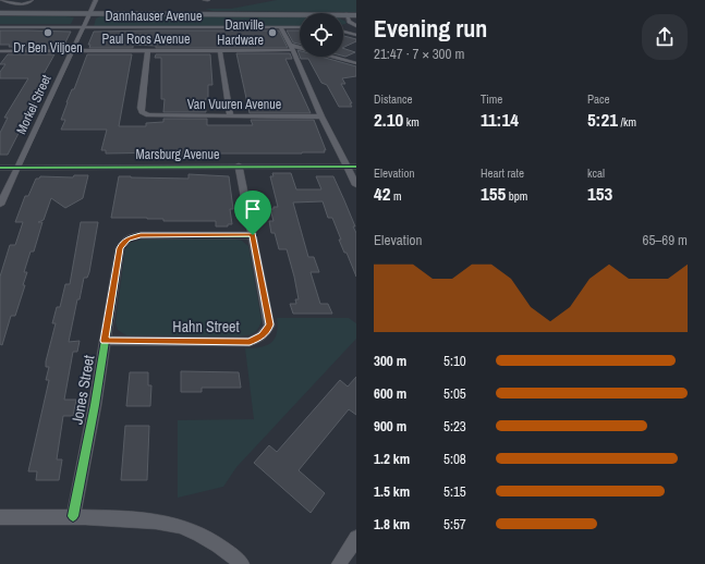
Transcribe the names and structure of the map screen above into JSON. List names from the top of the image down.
{
  "streets": {
    "street": [
      "Dannhauser Avenue",
      "Paul Roos Avenue",
      "Morkel Street",
      "Van Vuuren Avenue",
      "Marsburg Avenue",
      "Hahn Street",
      "Jones Street"
    ]
  },
  "crossings": [
    ["Dannhauser Avenue", "Morkel Street"],
    ["Paul Roos Avenue", "Morkel Street"],
    ["Paul Roos Avenue", "Van Vuuren Avenue"],
    ["Morkel Street", "Marsburg Avenue"],
    ["Marsburg Avenue", "Hahn Street"],
    ["Hahn Street", "Jones Street"]
  ],
  "places": ["Dr Ben Viljoen", "Danville Hardware"],
  "page": {
    "heading": ["Evening run", "21:47 · 7 × 300 m"],
    "stats": [
      ["Distance", "2.10 km"],
      ["Time", "11:14"],
      ["Pace", "5:21 /km"],
      ["Elevation", "42 m"],
      ["Heart rate", "155 bpm"],
      ["kcal", "153"]
    ],
    "chart": ["Elevation", "65–69 m"],
    "list": [
      {
        "name": "300 m",
        "note": "5:10"
      },
      {
        "name": "600 m",
        "note": "5:05"
      },
      {
        "name": "900 m",
        "note": "5:23"
      },
      {
        "name": "1.2 km",
        "note": "5:08"
      },
      {
        "name": "1.5 km",
        "note": "5:15"
      },
      {
        "name": "1.8 km",
        "note": "5:57"
      }
    ]
  }
}
